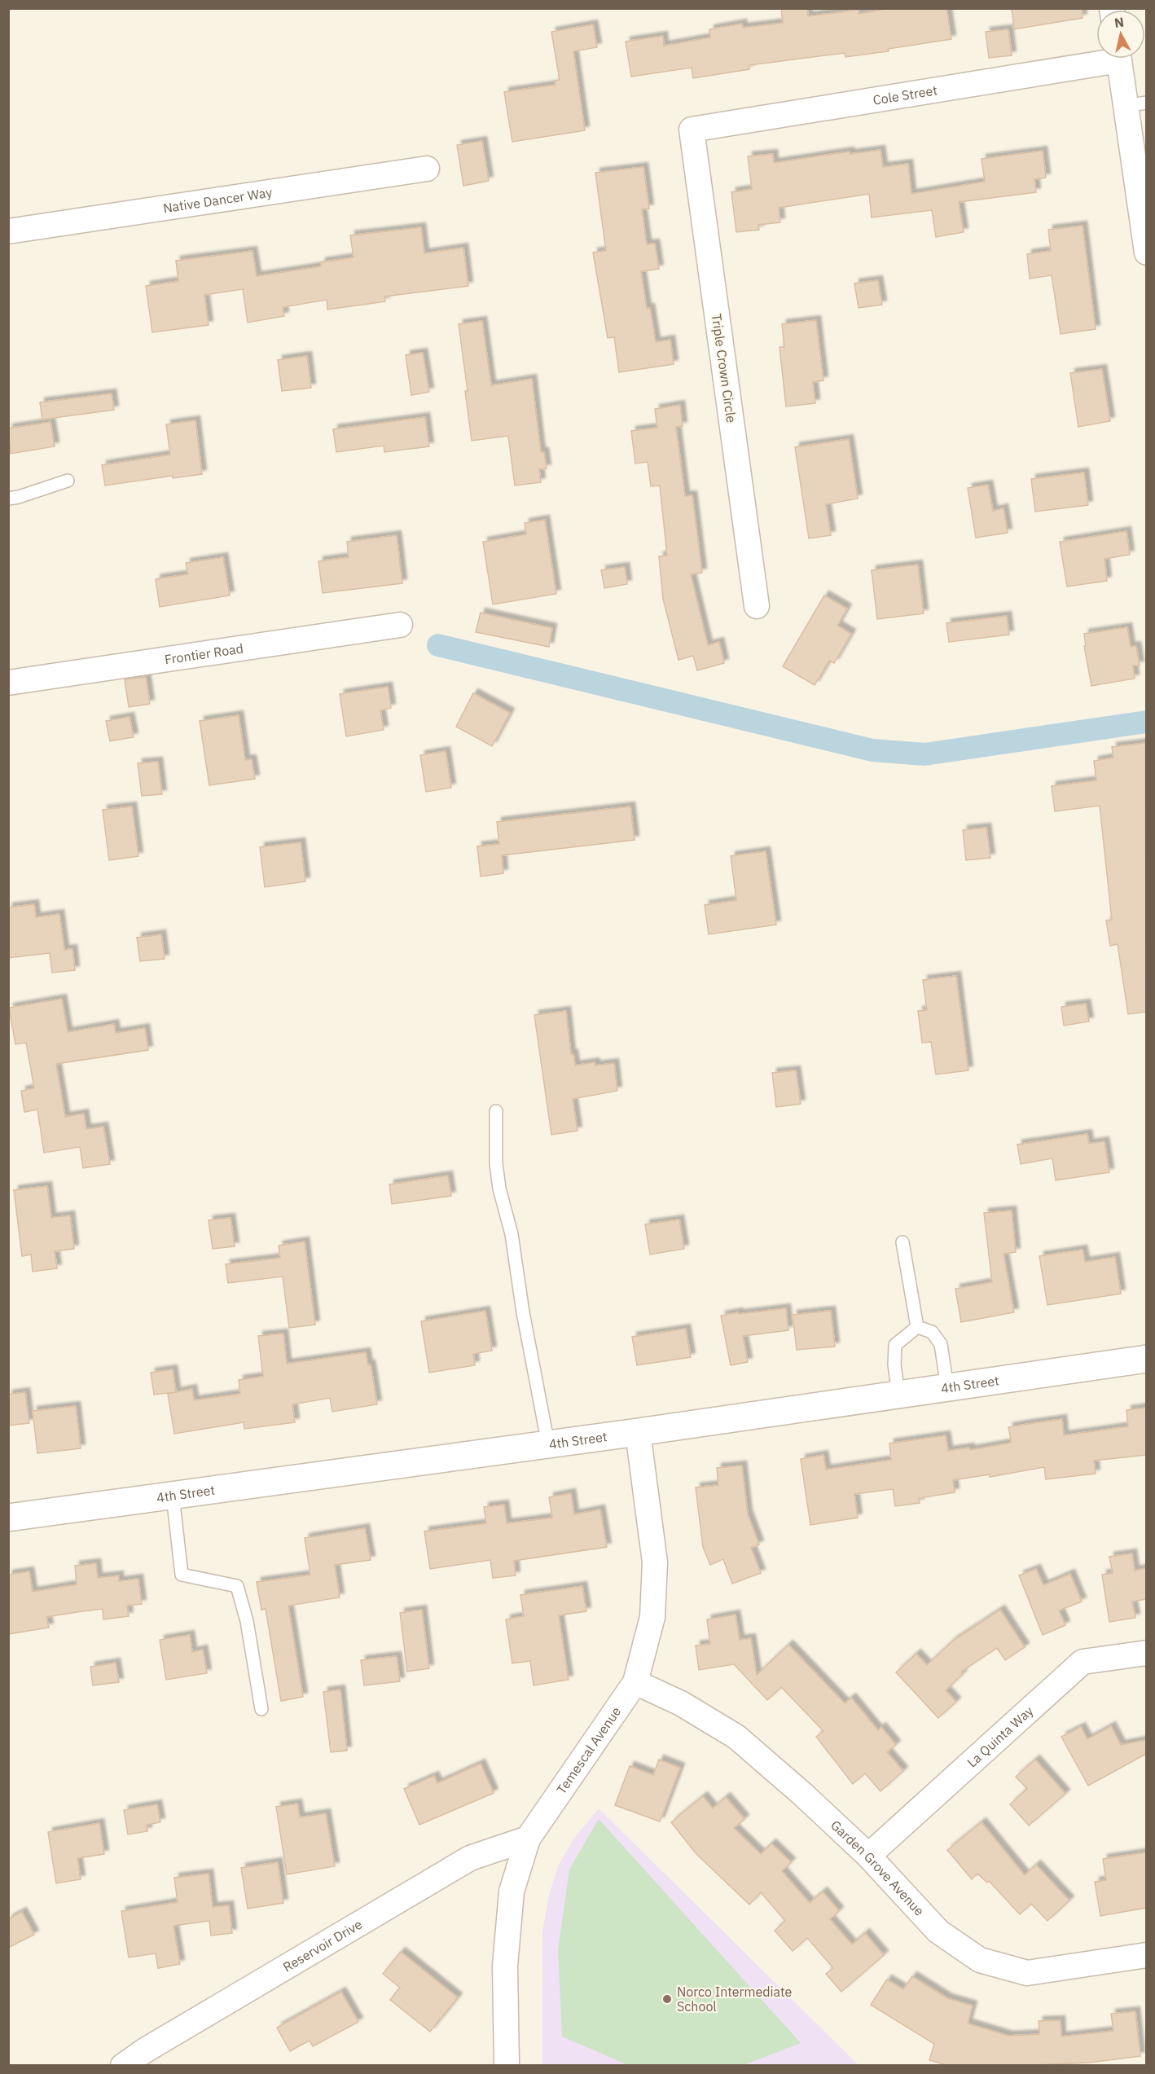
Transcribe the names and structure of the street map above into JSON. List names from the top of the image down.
{
  "streets": {
    "street": [
      "Cole Street",
      "Native Dancer Way",
      "Triple Crown Circle",
      "Frontier Road",
      "4th Street",
      "La Quinta Way",
      "Temescal Avenue",
      "Garden Grove Avenue",
      "Reservoir Drive"
    ]
  },
  "crossings": [
    ["Cole Street", "Triple Crown Circle"],
    ["4th Street", "Temescal Avenue"],
    ["La Quinta Way", "Garden Grove Avenue"],
    ["Temescal Avenue", "Garden Grove Avenue"],
    ["Temescal Avenue", "Reservoir Drive"]
  ],
  "places": ["Norco Intermediate School"],
  "north": "top"
}
